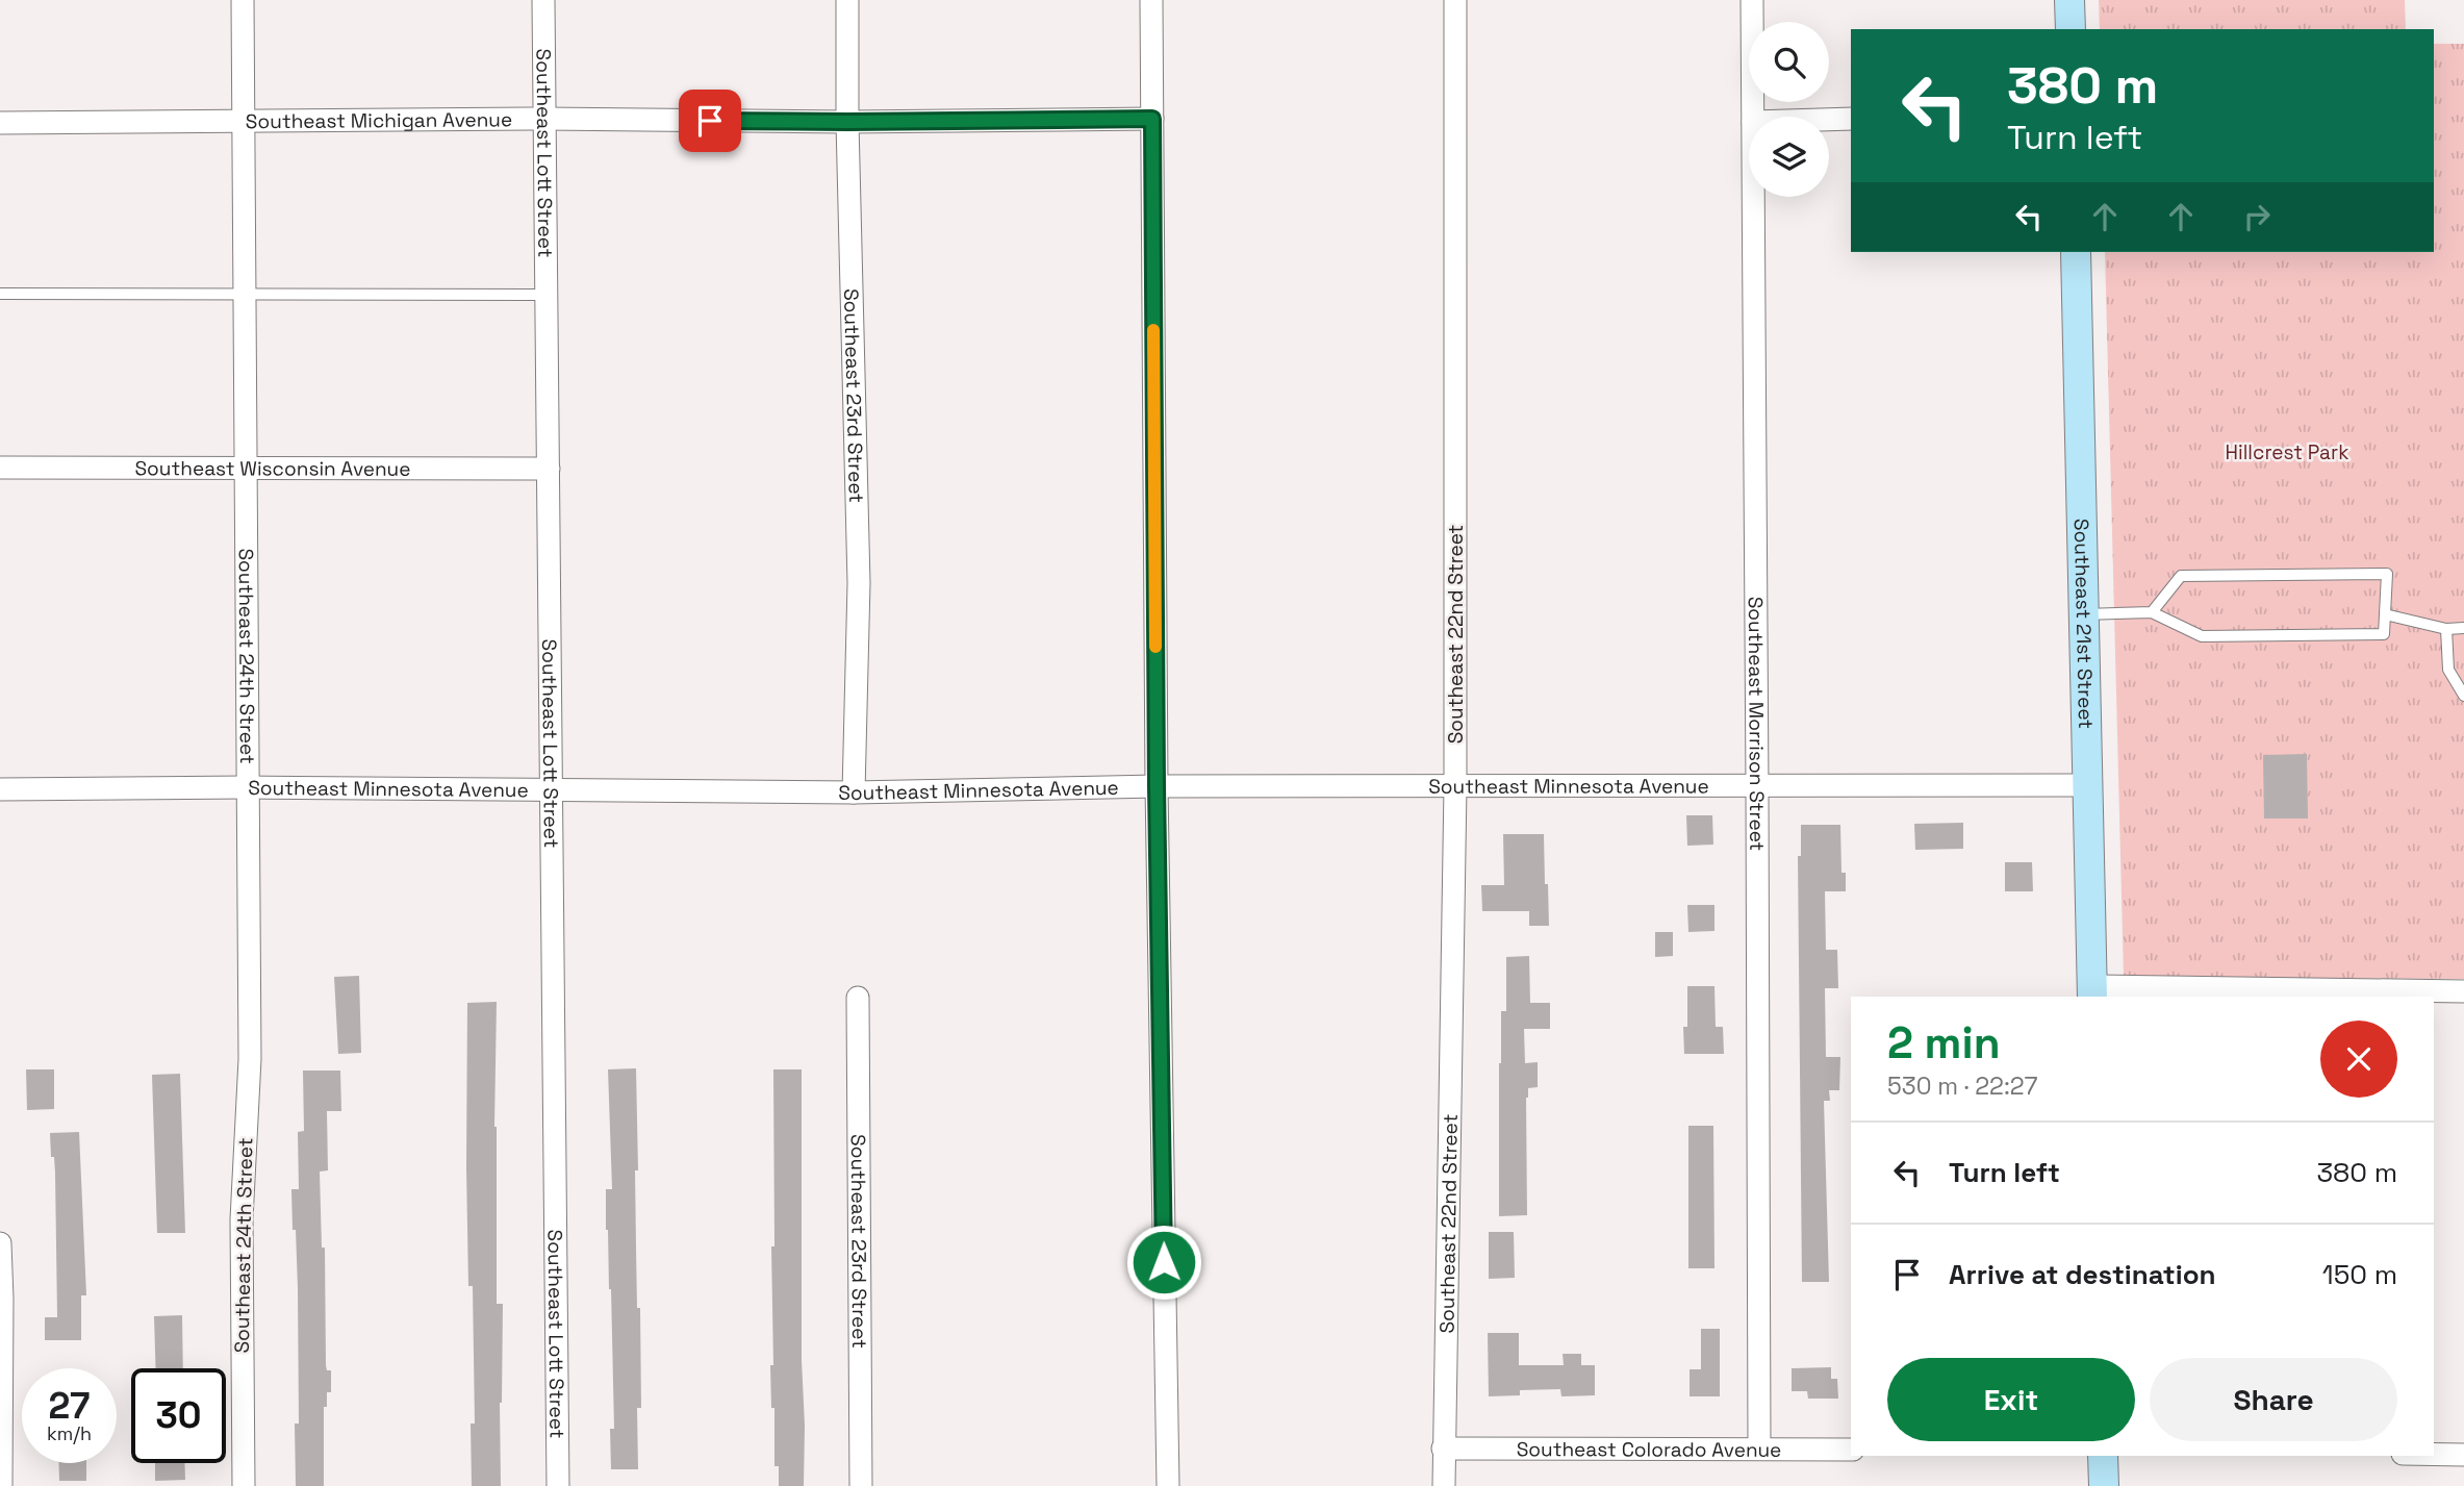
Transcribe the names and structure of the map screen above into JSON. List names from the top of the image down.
{
  "streets": {
    "main road": ["Southeast 21st Street"],
    "street": [
      "Southeast Michigan Avenue",
      "Southeast Lott Street",
      "Southeast 23rd Street",
      "Southeast Wisconsin Avenue",
      "Southeast 22nd Street",
      "Southeast 24th Street",
      "Southeast Morrison Street",
      "Southeast Minnesota Avenue",
      "Southeast Colorado Avenue"
    ]
  },
  "crossings": [
    ["Southeast Michigan Avenue", "Southeast Lott Street"],
    ["Southeast Michigan Avenue", "Southeast 23rd Street"],
    ["Southeast Michigan Avenue", "Southeast 24th Street"],
    ["Southeast Lott Street", "Southeast Wisconsin Avenue"],
    ["Southeast Lott Street", "Southeast Minnesota Avenue"],
    ["Southeast 23rd Street", "Southeast Minnesota Avenue"],
    ["Southeast Wisconsin Avenue", "Southeast 24th Street"],
    ["Southeast 21st Street", "Southeast Minnesota Avenue"],
    ["Southeast 22nd Street", "Southeast Minnesota Avenue"],
    ["Southeast 22nd Street", "Southeast Colorado Avenue"],
    ["Southeast 24th Street", "Southeast Minnesota Avenue"],
    ["Southeast Morrison Street", "Southeast Minnesota Avenue"],
    ["Southeast Morrison Street", "Southeast Colorado Avenue"]
  ],
  "parks": ["Hillcrest Park"],
  "page": {
    "turn": ["380 m", "Turn left"],
    "heading": ["2 min", "530 m · 22:27"],
    "list": [
      {
        "name": "Turn left",
        "value": "380 m"
      },
      {
        "name": "Arrive at destination",
        "value": "150 m"
      }
    ],
    "buttons": ["Exit", "Share"],
    "speed": "27 km/h",
    "limit": "30"
  }
}
